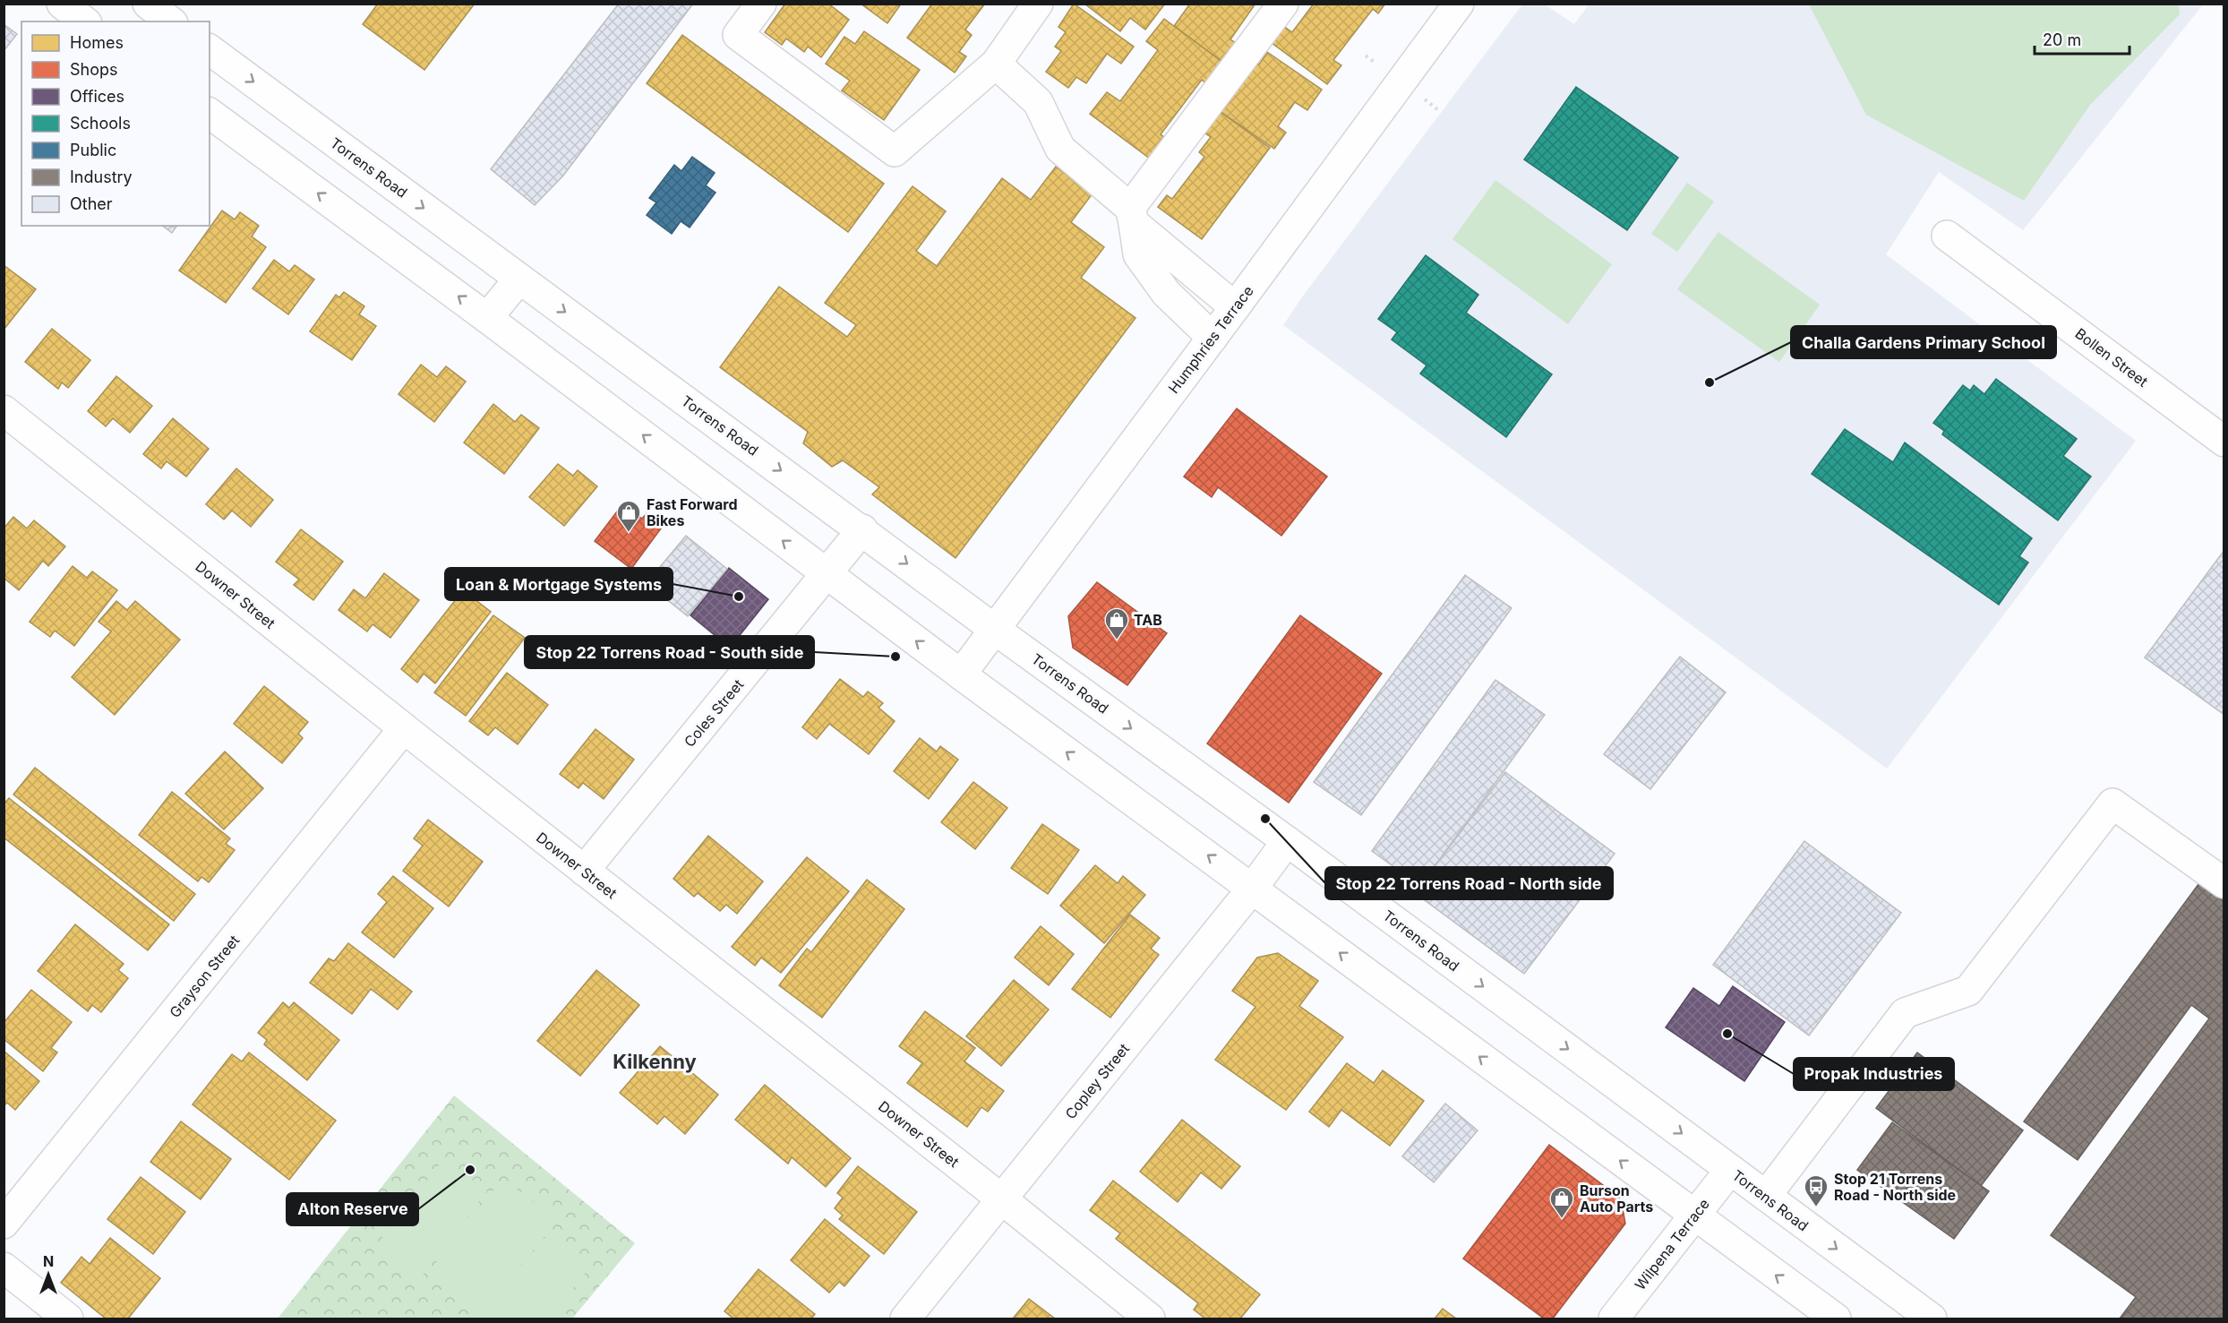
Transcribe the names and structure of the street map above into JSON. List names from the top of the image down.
{
  "streets": {
    "street": [
      "Torrens Road",
      "Humphries Terrace",
      "Bollen Street",
      "Downer Street",
      "Coles Street",
      "Grayson Street",
      "Copley Street",
      "Wilpena Terrace"
    ]
  },
  "crossings": [
    ["Torrens Road", "Humphries Terrace"],
    ["Torrens Road", "Coles Street"],
    ["Torrens Road", "Copley Street"],
    ["Torrens Road", "Wilpena Terrace"],
    ["Downer Street", "Coles Street"],
    ["Downer Street", "Grayson Street"],
    ["Downer Street", "Copley Street"]
  ],
  "districts": ["Kilkenny"],
  "places": {
    "other": [
      "Challa Gardens Primary School",
      "Loan & Mortgage Systems",
      "Stop 22 Torrens Road - South side",
      "Stop 22 Torrens Road - North side",
      "Propak Industries",
      "Alton Reserve"
    ],
    "shop": ["Fast Forward Bikes", "TAB", "Burson Auto Parts"],
    "bus stop": ["Stop 21 Torrens Road - North side"]
  },
  "legend": [
    "Homes",
    "Shops",
    "Offices",
    "Schools",
    "Public",
    "Industry",
    "Other"
  ],
  "scale_bar": "20 m",
  "north": "top"
}
